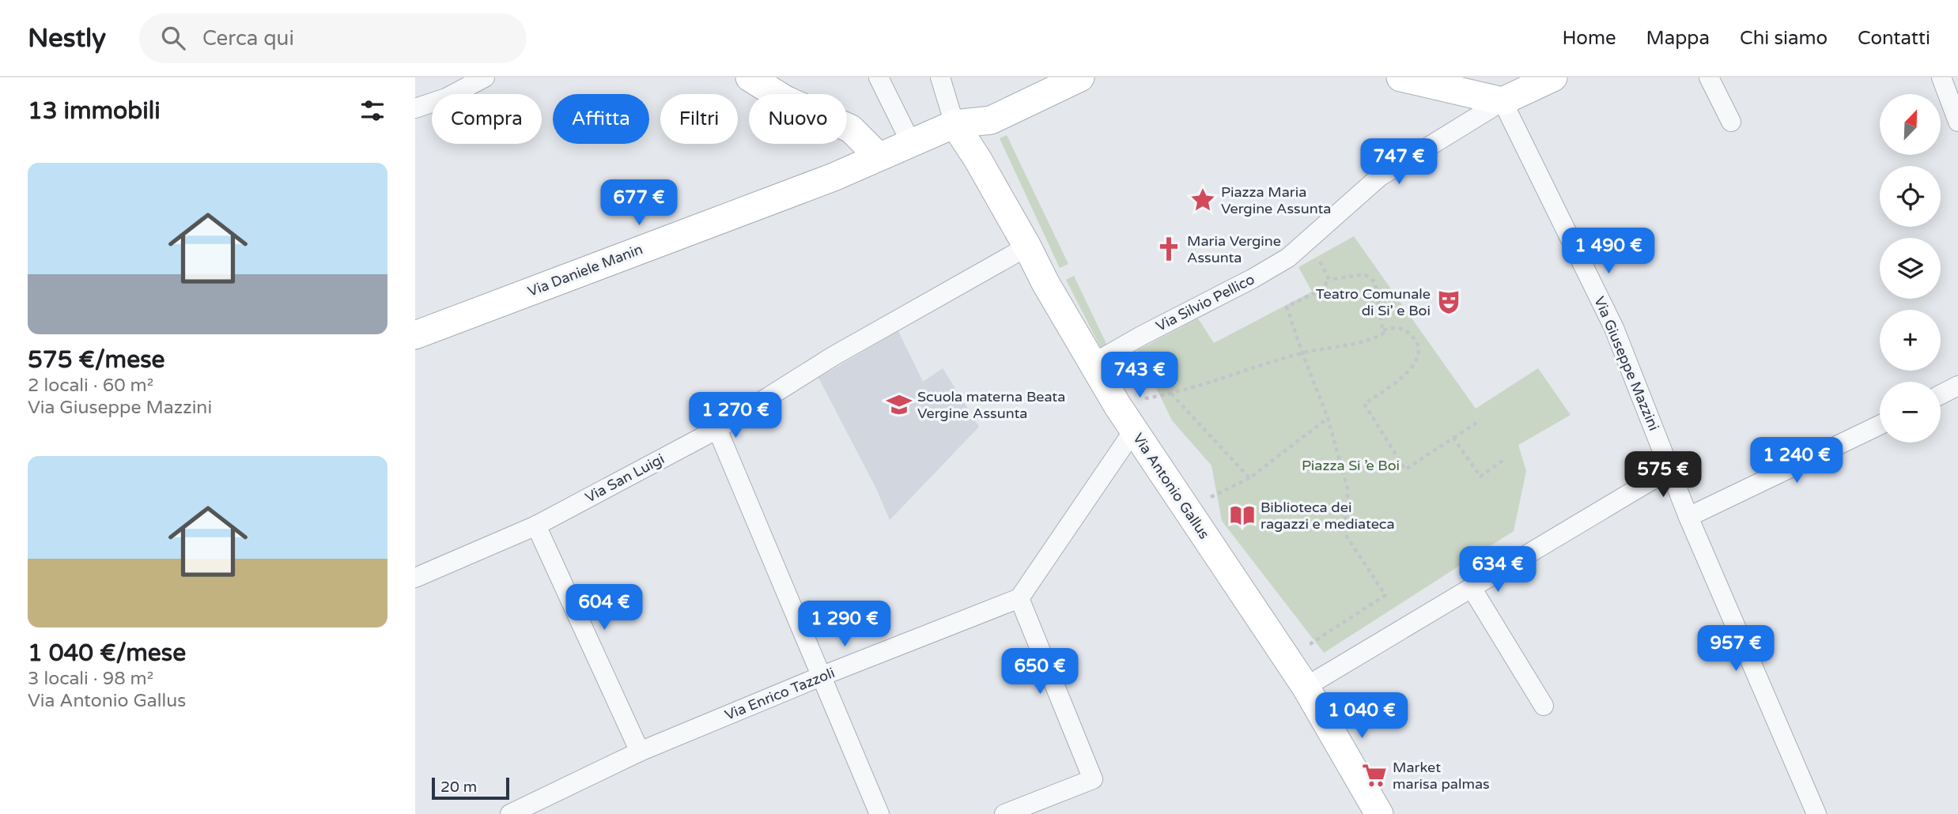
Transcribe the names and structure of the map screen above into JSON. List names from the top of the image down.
{
  "streets": {
    "street": [
      "Via Daniele Manin",
      "Via Silvio Pellico",
      "Via Giuseppe Mazzini",
      "Via San Luigi",
      "Via Antonio Gallus",
      "Via Enrico Tazzoli"
    ]
  },
  "crossings": [
    ["Via Silvio Pellico", "Via Giuseppe Mazzini"],
    ["Via Silvio Pellico", "Via Antonio Gallus"],
    ["Via San Luigi", "Via Antonio Gallus"]
  ],
  "parks": ["Piazza Si ’e Boi"],
  "places": {
    "place": ["Piazza Maria Vergine Assunta"],
    "church": ["Maria Vergine Assunta"],
    "theatre": ["Teatro Comunale di Si' e Boi"],
    "school or university": ["Scuola materna Beata Vergine Assunta"],
    "library": ["Biblioteca dei ragazzi e mediateca"],
    "supermarket": ["Market marisa palmas"]
  },
  "scale_bar": "20 m",
  "north": "top right",
  "page": {
    "header": "Nestly",
    "search": "Cerca qui",
    "nav": [
      "Home",
      "Mappa",
      "Chi siamo",
      "Contatti"
    ],
    "heading": "13 immobili",
    "map_buttons": ["+", "−"],
    "chip": [
      "Compra",
      "Affitta",
      "Filtri",
      "Nuovo"
    ],
    "price": [
      "747 €",
      "677 €",
      "1 490 €",
      "743 €",
      "1 270 €",
      "1 240 €",
      "575 €",
      "634 €",
      "604 €",
      "1 290 €",
      "957 €",
      "650 €",
      "1 040 €"
    ],
    "list": [
      {
        "name": "575 €/mese",
        "note": "2 locali · 60 m² · Via Giuseppe Mazzini"
      },
      {
        "name": "1 040 €/mese",
        "note": "3 locali · 98 m² · Via Antonio Gallus"
      }
    ],
    "scale": "20 m"
  }
}
